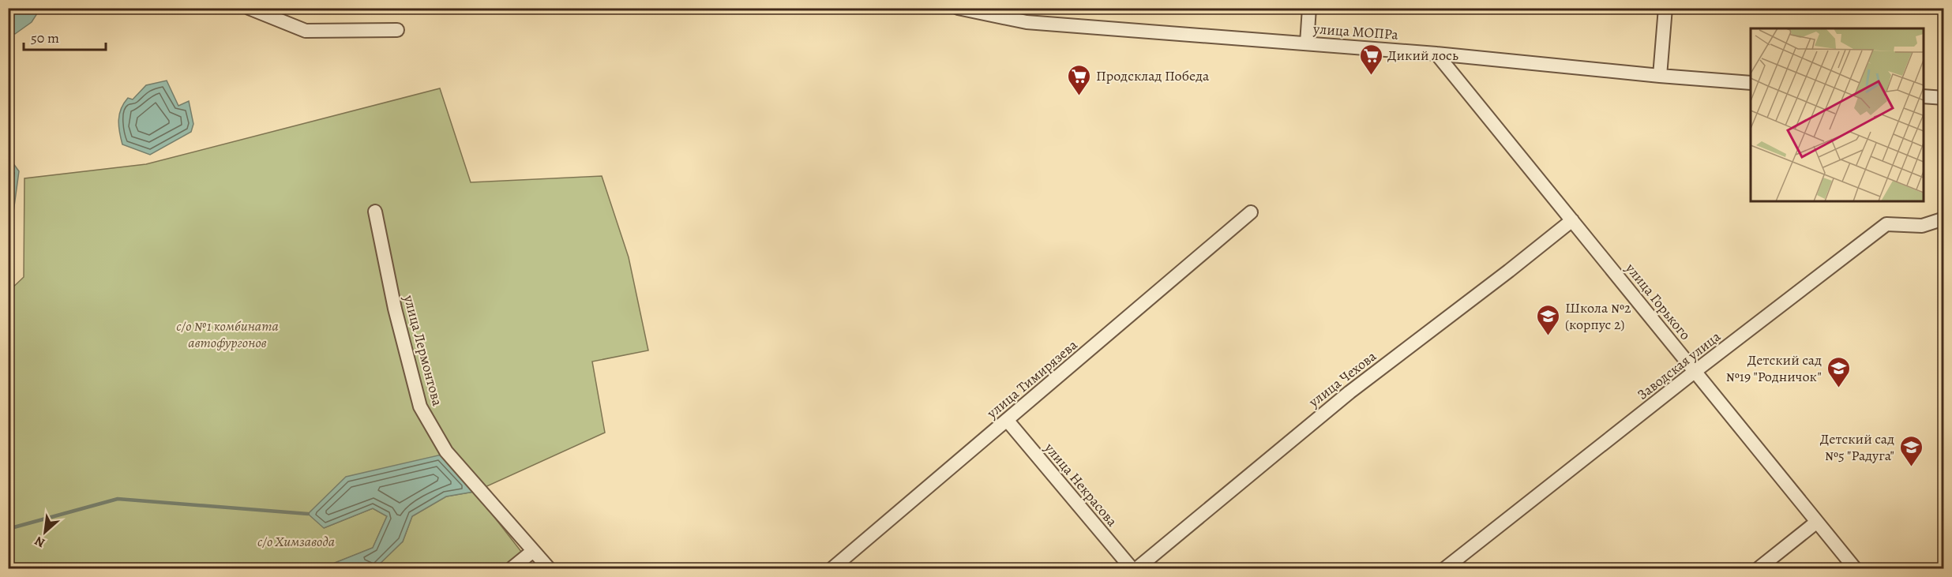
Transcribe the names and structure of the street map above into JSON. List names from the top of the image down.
{
  "streets": {
    "street": [
      "улица МОПРа",
      "улица Горького",
      "улица Лермонтова",
      "Заводская улица",
      "улица Тимирязева",
      "улица Чехова",
      "улица Некрасова"
    ]
  },
  "crossings": [
    ["улица МОПРа", "улица Горького"],
    ["улица Горького", "Заводская улица"],
    ["улица Горького", "улица Чехова"],
    ["улица Тимирязева", "улица Некрасова"]
  ],
  "parks": ["с/о №1 комбината автофургонов", "с/о Химзавода"],
  "places": {
    "supermarket": ["Дикий лось", "Продсклад Победа"],
    "school or university": ["Школа №2 (корпус 2)", "Детский сад №19 \"Родничок\"", "Детский сад №5 \"Радуга\""]
  },
  "scale_bar": "50 m",
  "north": "bottom left"
}
